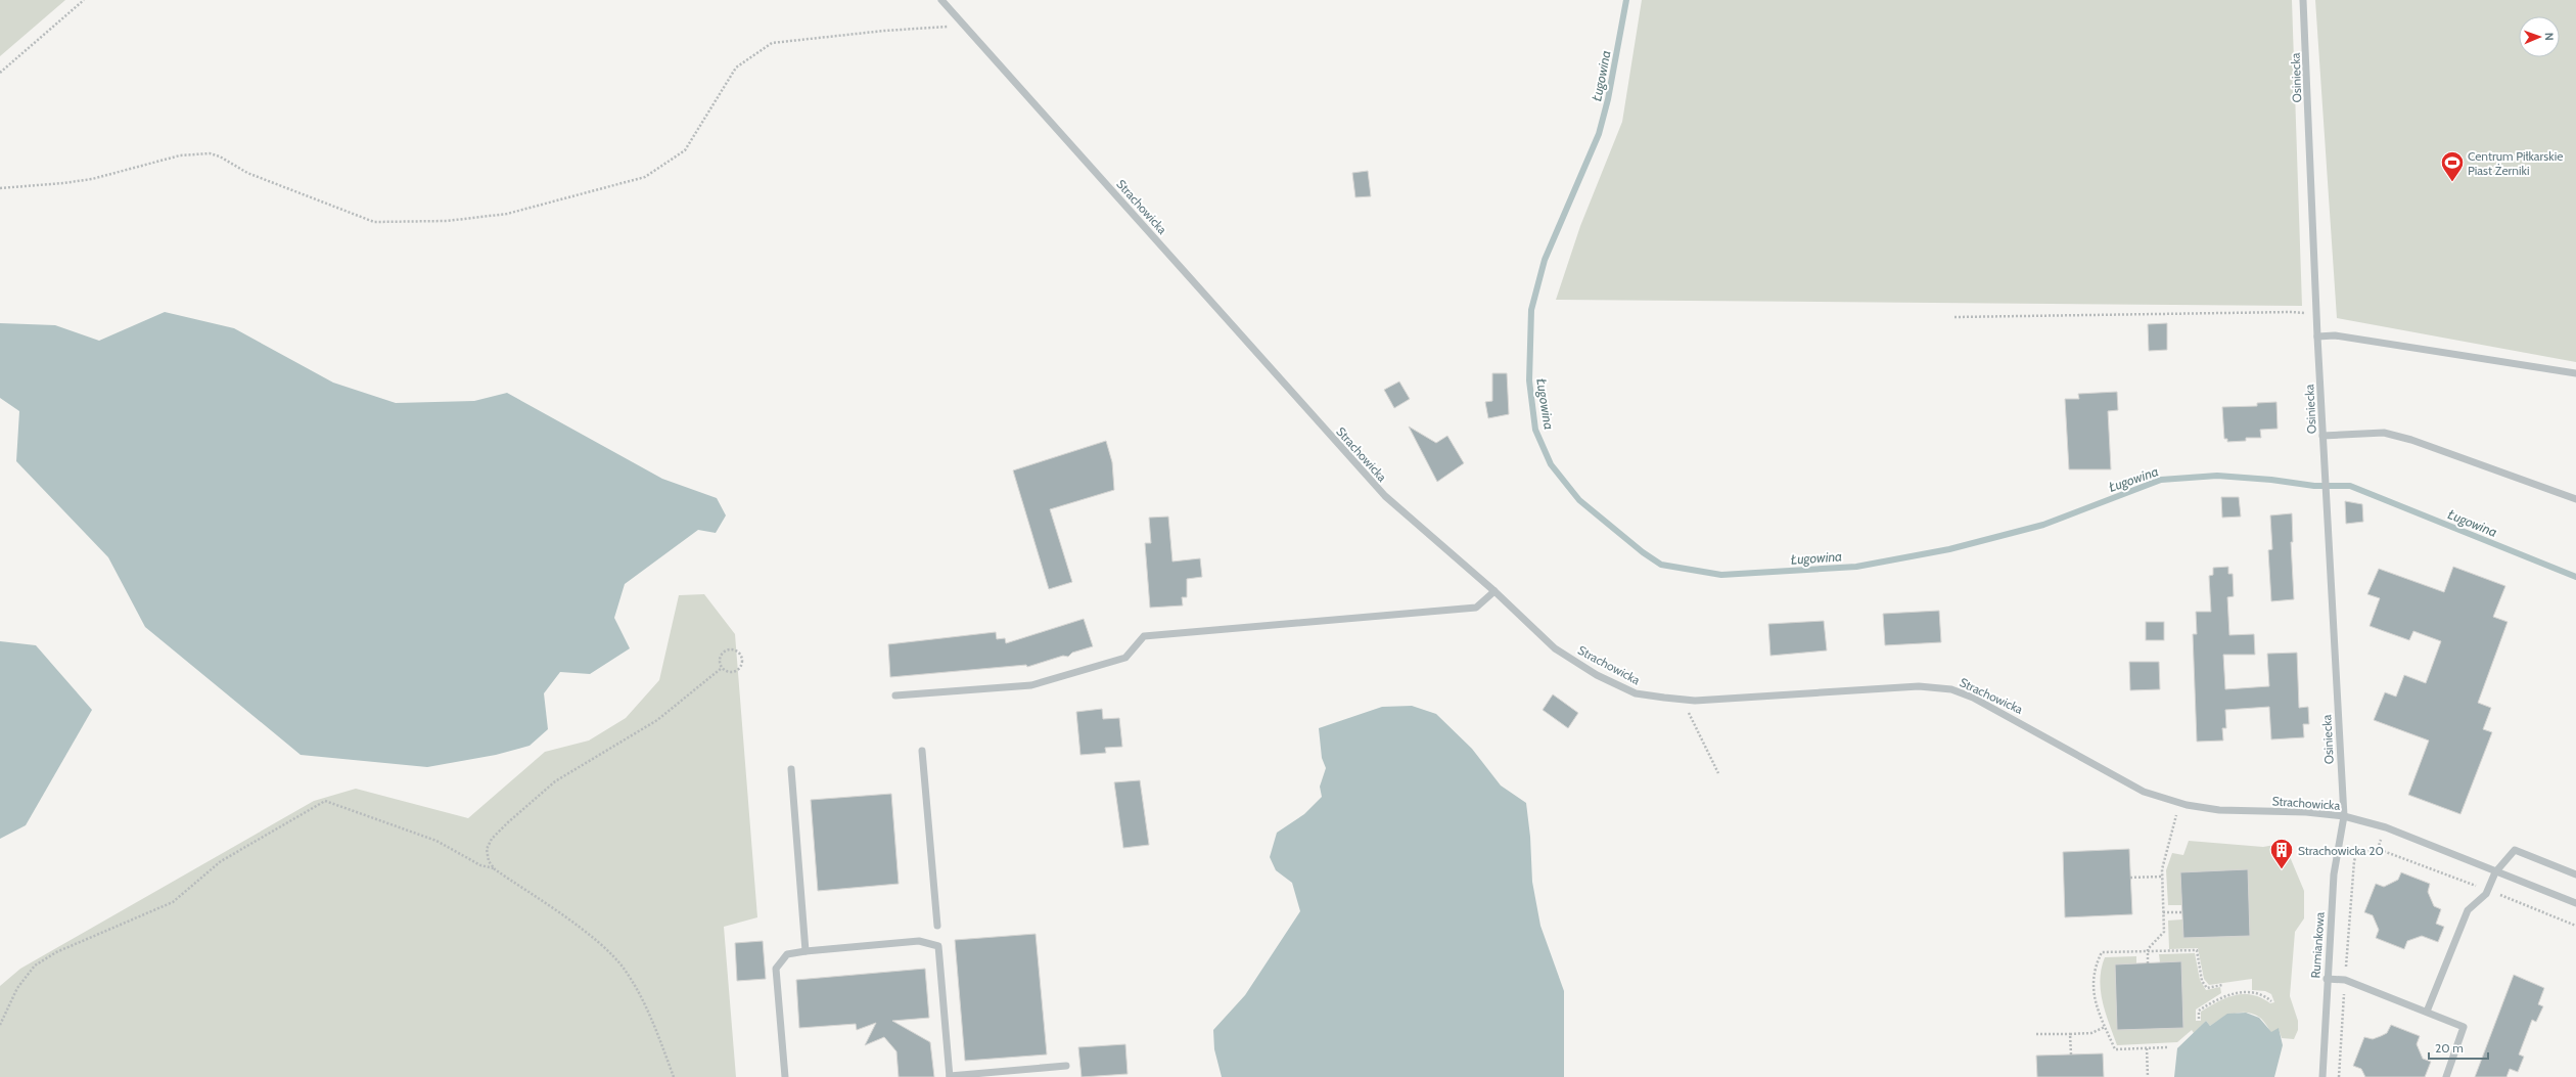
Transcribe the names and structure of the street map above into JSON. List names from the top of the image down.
{
  "streets": {
    "street": ["Osiniecka", "Strachowicka", "Rumiankowa"]
  },
  "crossings": [
    ["Osiniecka", "Strachowicka"],
    ["Osiniecka", "Rumiankowa"],
    ["Strachowicka", "Rumiankowa"]
  ],
  "water": ["Ługowina"],
  "places": {
    "sports": ["Centrum Piłkarskie Piast Żerniki"],
    "building": ["Strachowicka 20"]
  },
  "scale_bar": "20 m",
  "north": "right"
}
